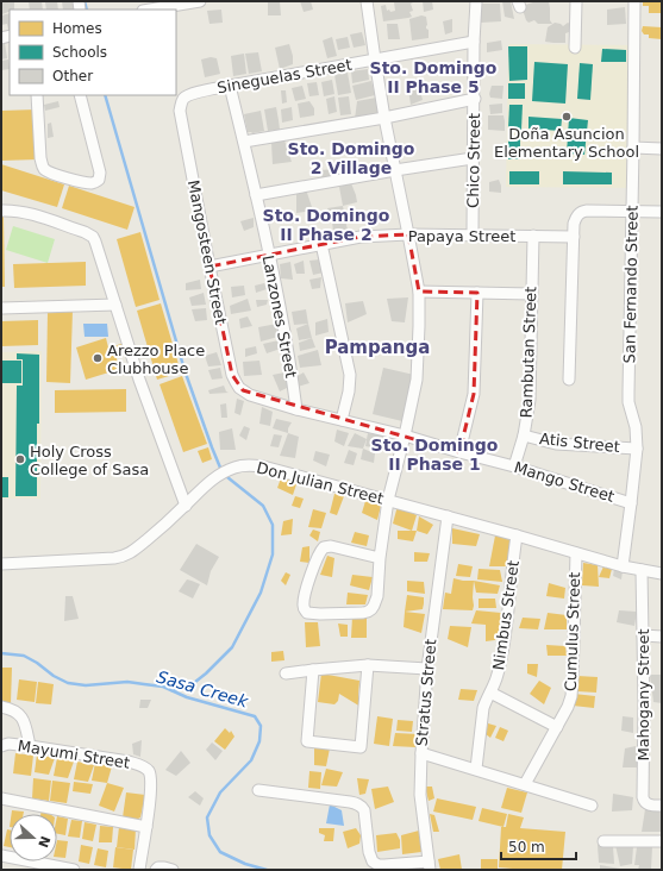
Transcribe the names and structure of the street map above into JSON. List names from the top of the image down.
{
  "streets": {
    "street": [
      "Sineguelas Street",
      "Chico Street",
      "Papaya Street",
      "Mangosteen Street",
      "San Fernando Street",
      "Lanzones Street",
      "Rambutan Street",
      "Atis Street",
      "Mango Street",
      "Don Julian Street",
      "Nimbus Street",
      "Cumulus Street",
      "Stratus Street",
      "Mahogany Street",
      "Mayumi Street"
    ]
  },
  "crossings": [
    ["Sineguelas Street", "Chico Street"],
    ["Sineguelas Street", "Mangosteen Street"],
    ["Sineguelas Street", "Lanzones Street"],
    ["Chico Street", "Papaya Street"],
    ["Papaya Street", "Mangosteen Street"],
    ["Papaya Street", "Lanzones Street"],
    ["Papaya Street", "Rambutan Street"],
    ["Mangosteen Street", "Mango Street"],
    ["San Fernando Street", "Atis Street"],
    ["San Fernando Street", "Mango Street"],
    ["San Fernando Street", "Don Julian Street"],
    ["Lanzones Street", "Mango Street"],
    ["Rambutan Street", "Atis Street"],
    ["Rambutan Street", "Mango Street"],
    ["Don Julian Street", "Nimbus Street"],
    ["Don Julian Street", "Cumulus Street"],
    ["Don Julian Street", "Stratus Street"],
    ["Don Julian Street", "Mahogany Street"]
  ],
  "districts": [
    "Sto. Domingo II Phase 5",
    "Sto. Domingo 2 Village",
    "Sto. Domingo II Phase 2",
    "Pampanga",
    "Sto. Domingo II Phase 1"
  ],
  "water": ["Sasa Creek"],
  "places": ["Doña Asuncion Elementary School", "Arezzo Place Clubhouse", "Holy Cross College of Sasa"],
  "legend": ["Homes", "Schools", "Other"],
  "scale_bar": "50 m",
  "north": "right"
}
